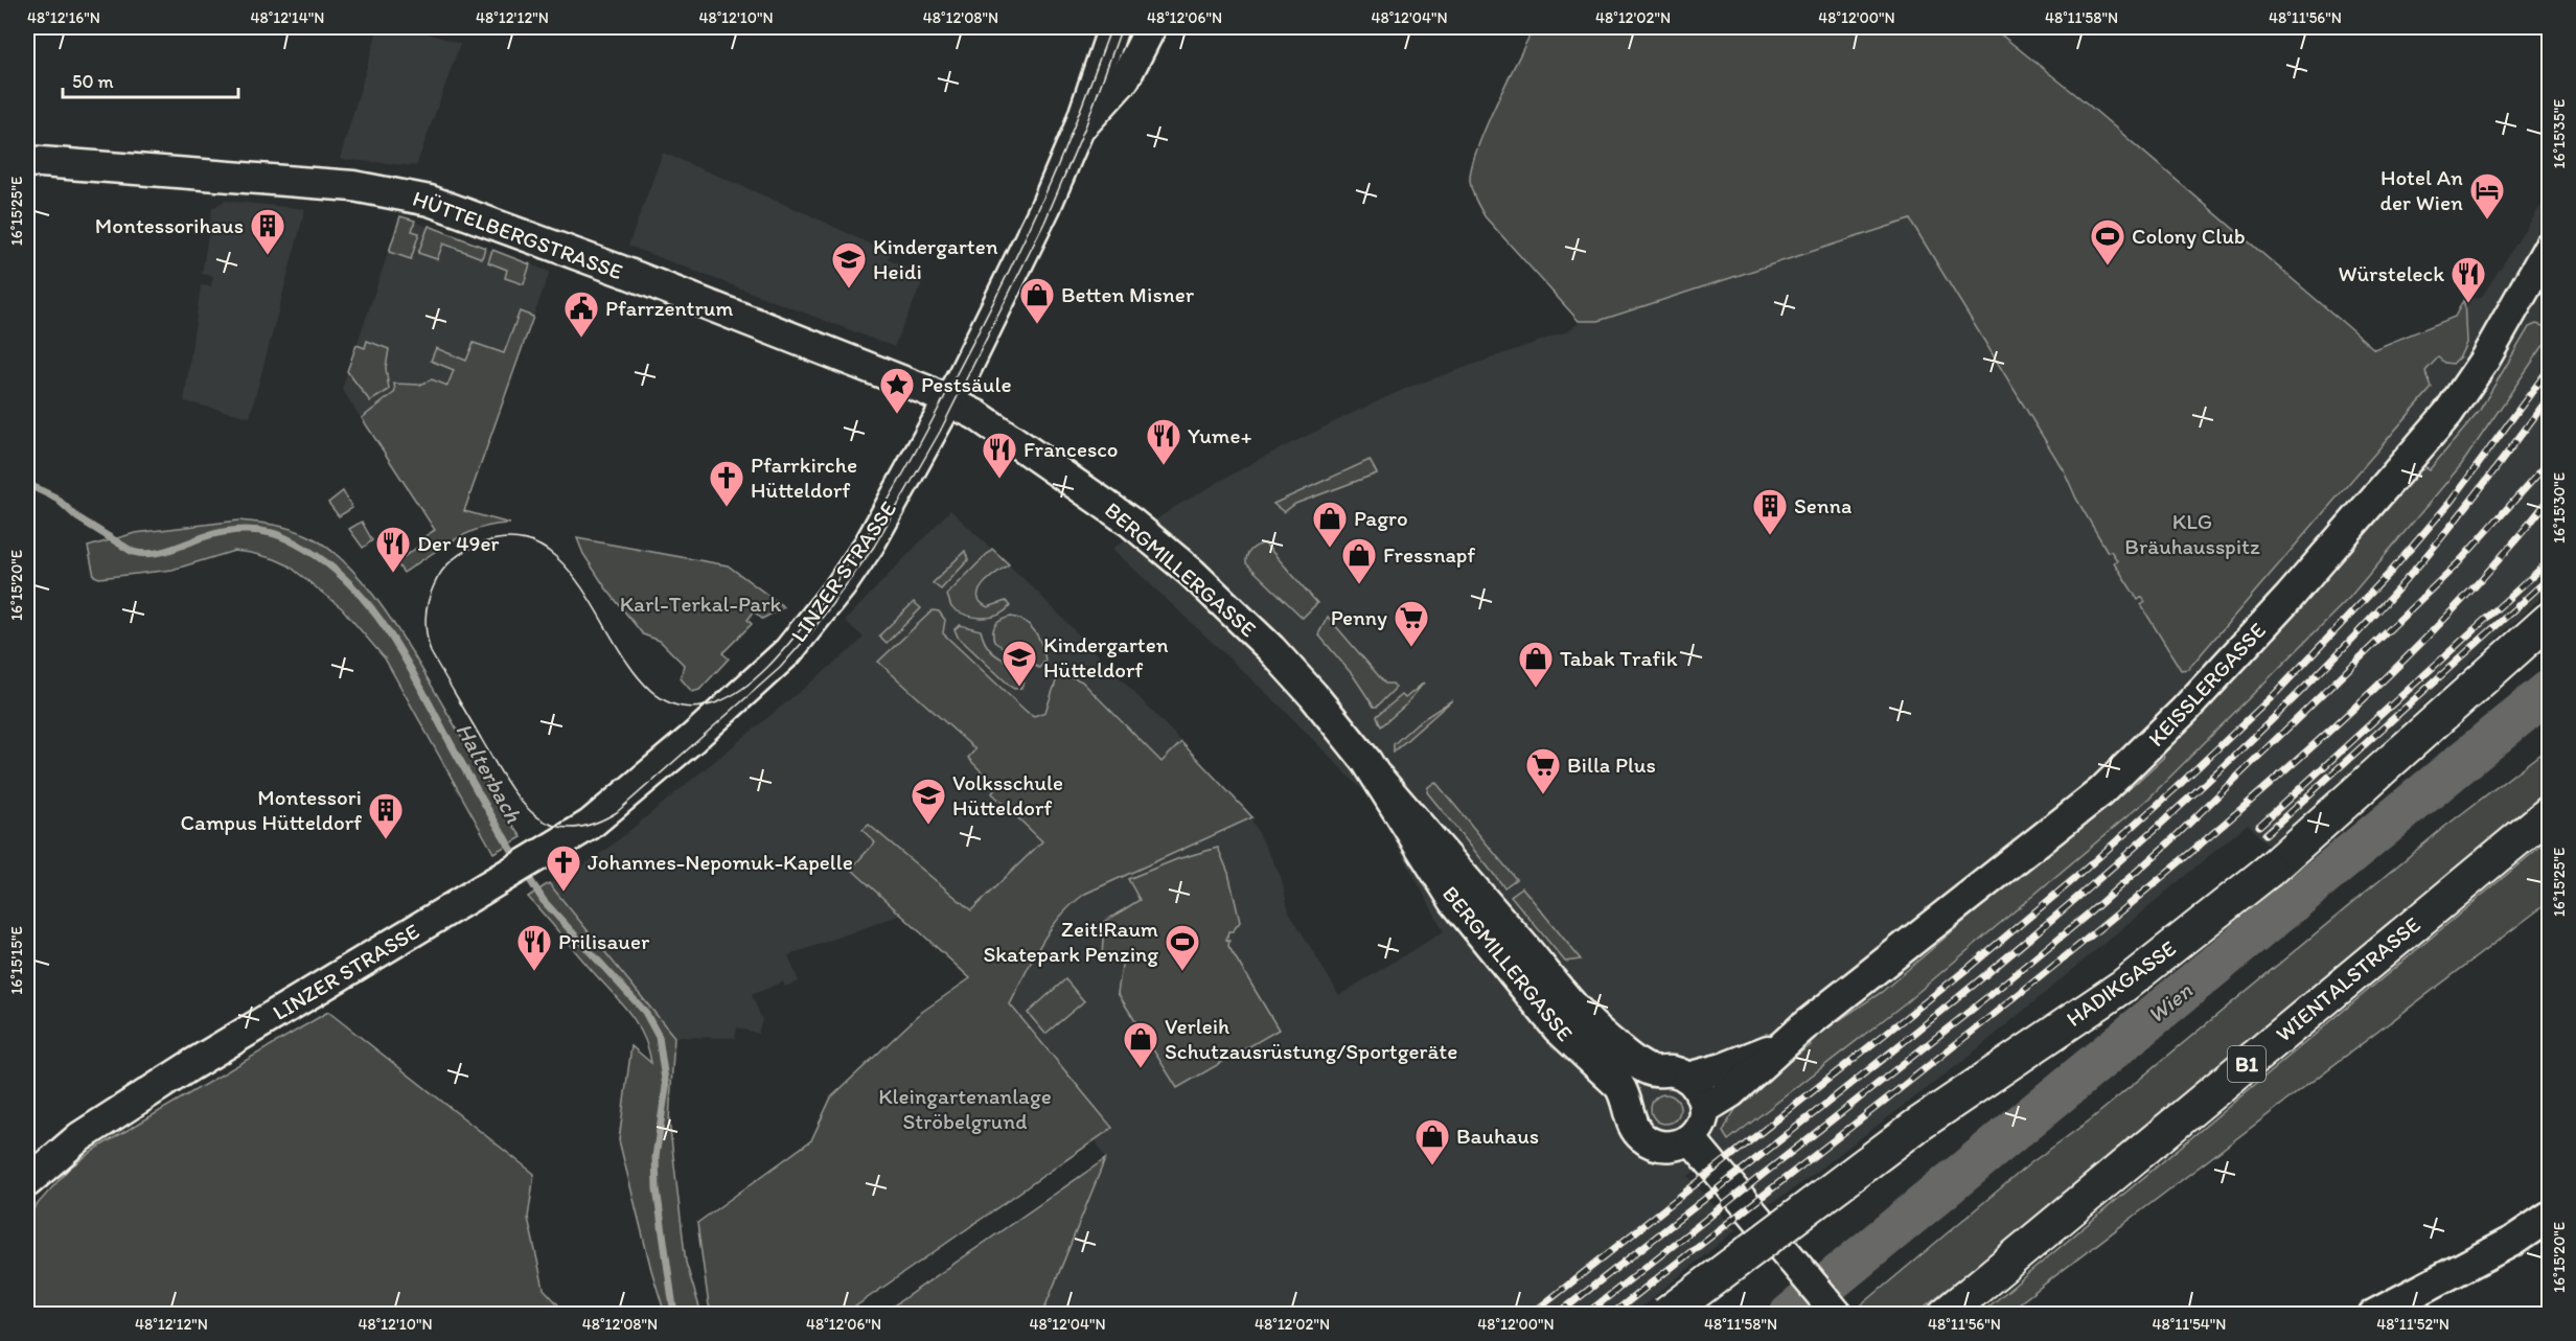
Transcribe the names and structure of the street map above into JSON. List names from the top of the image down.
{
  "streets": {
    "main road": [
      "HÜTTELBERGSTRASSE",
      "BERGMILLERGASSE",
      "LINZER STRASSE",
      "KEISSLERGASSE",
      "WIENTALSTRASSE",
      "HADIKGASSE",
      "B1"
    ]
  },
  "crossings": [
    ["HÜTTELBERGSTRASSE", "BERGMILLERGASSE"],
    ["HÜTTELBERGSTRASSE", "LINZER STRASSE"],
    ["BERGMILLERGASSE", "LINZER STRASSE"],
    ["BERGMILLERGASSE", "KEISSLERGASSE"]
  ],
  "water": ["Halterbach", "Wien"],
  "parks": ["KLG Bräuhausspitz", "Karl-Terkal-Park", "Kleingartenanlage Ströbelgrund"],
  "places": {
    "hotel": ["Hotel An der Wien"],
    "building": ["Montessorihaus", "Senna", "Montessori Campus Hütteldorf"],
    "sports": ["Colony Club", "Zeit!Raum Skatepark Penzing"],
    "school or university": ["Kindergarten Heidi", "Kindergarten Hütteldorf", "Volksschule Hütteldorf"],
    "restaurant": [
      "Würsteleck",
      "Yume+",
      "Francesco",
      "Der 49er",
      "Prilisauer"
    ],
    "shop": [
      "Betten Misner",
      "Pagro",
      "Fressnapf",
      "Tabak Trafik",
      "Verleih Schutzausrüstung/Sportgeräte",
      "Bauhaus"
    ],
    "public building": ["Pfarrzentrum"],
    "place": ["Pestsäule"],
    "church": ["Pfarrkirche Hütteldorf", "Johannes-Nepomuk-Kapelle"],
    "supermarket": ["Penny", "Billa Plus"]
  },
  "scale_bar": "50 m",
  "coordinates": [
    "48°12'16\"N",
    "48°12'14\"N",
    "48°12'12\"N",
    "48°12'10\"N",
    "48°12'08\"N",
    "48°12'06\"N",
    "48°12'04\"N",
    "48°12'02\"N",
    "48°12'00\"N",
    "48°11'58\"N",
    "48°11'56\"N",
    "16°15'35\"E",
    "16°15'25\"E",
    "16°15'30\"E",
    "16°15'20\"E",
    "16°15'15\"E",
    "48°11'54\"N",
    "48°11'52\"N"
  ]
}
